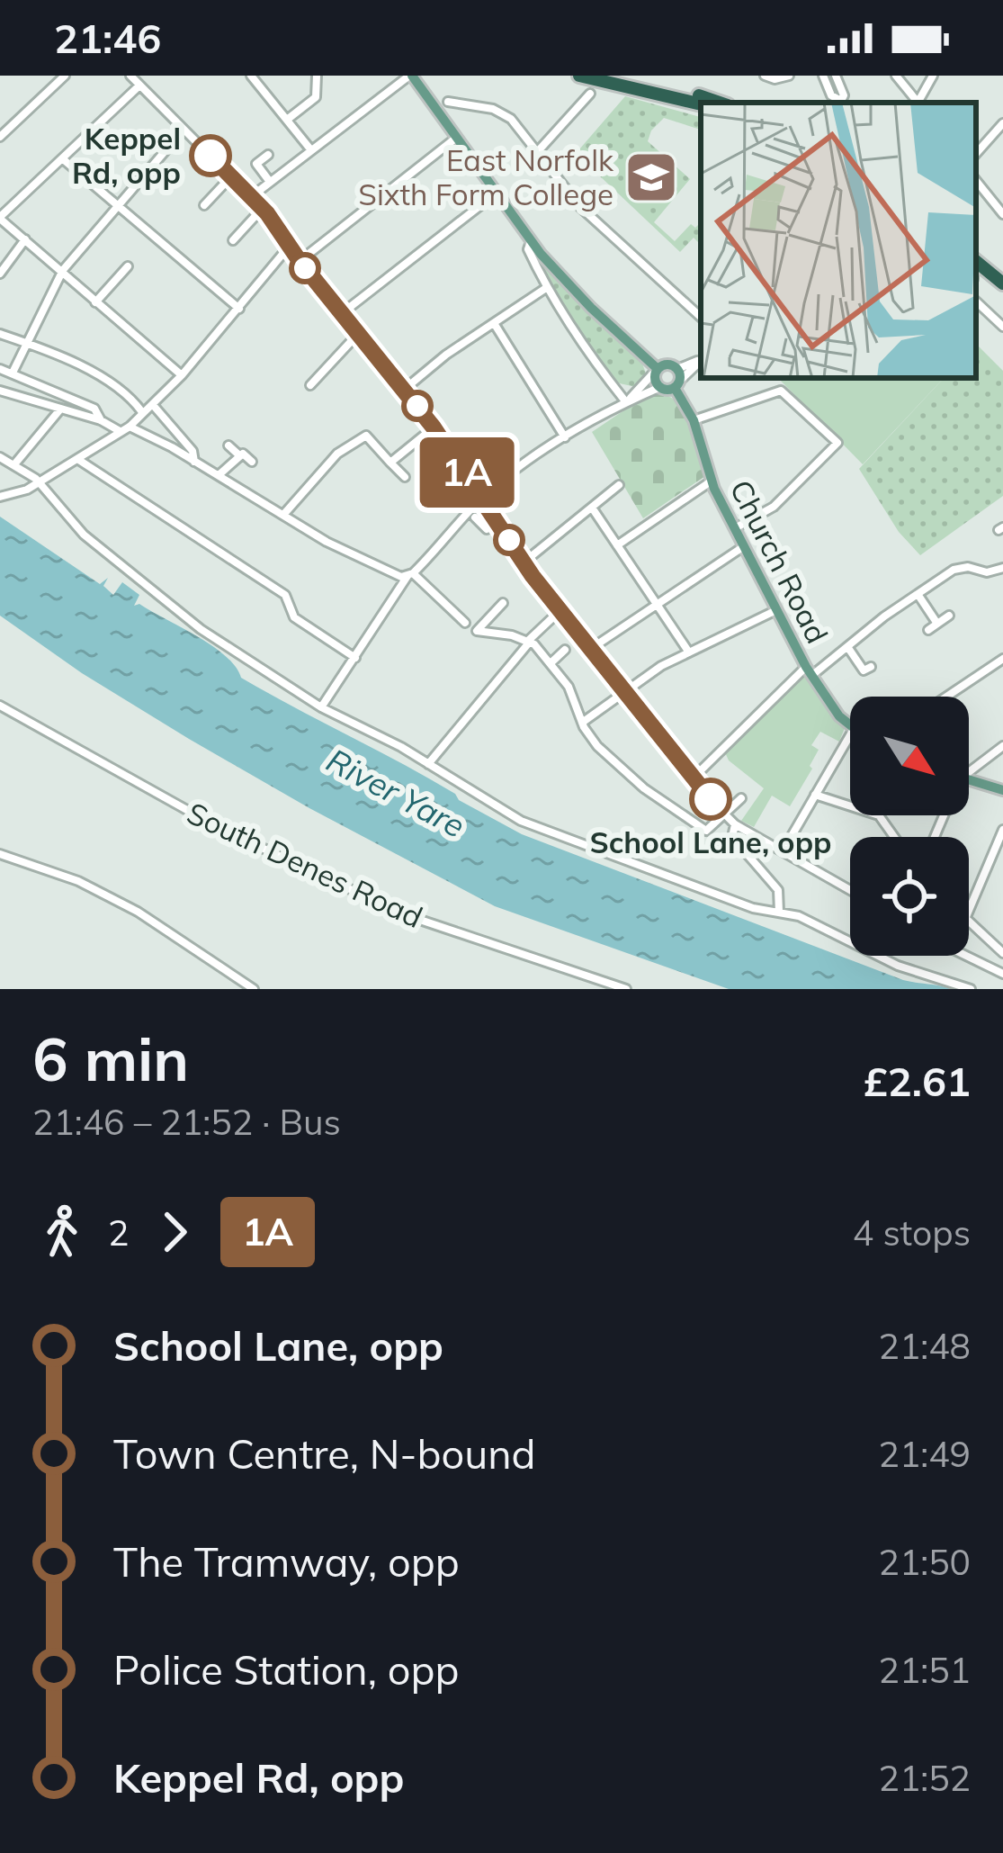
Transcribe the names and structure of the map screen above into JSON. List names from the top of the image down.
{
  "streets": {
    "main road": ["Church Road"],
    "street": ["South Denes Road"]
  },
  "water": ["River Yare"],
  "places": {
    "other": ["Keppel Rd, opp", "School Lane, opp"],
    "school or university": ["East Norfolk Sixth Form College"]
  },
  "lines": ["bus line 1A"],
  "north": "bottom right",
  "page": {
    "status": "21:46",
    "on_map": "1A",
    "heading": ["6 min", "21:46 – 21:52 · Bus", "£2.61"],
    "legs": ["2", "1A", "4 stops"],
    "list": [
      {
        "name": "School Lane, opp",
        "value": "21:48"
      },
      {
        "name": "Town Centre, N-bound",
        "value": "21:49"
      },
      {
        "name": "The Tramway, opp",
        "value": "21:50"
      },
      {
        "name": "Police Station, opp",
        "value": "21:51"
      },
      {
        "name": "Keppel Rd, opp",
        "value": "21:52"
      }
    ]
  }
}
